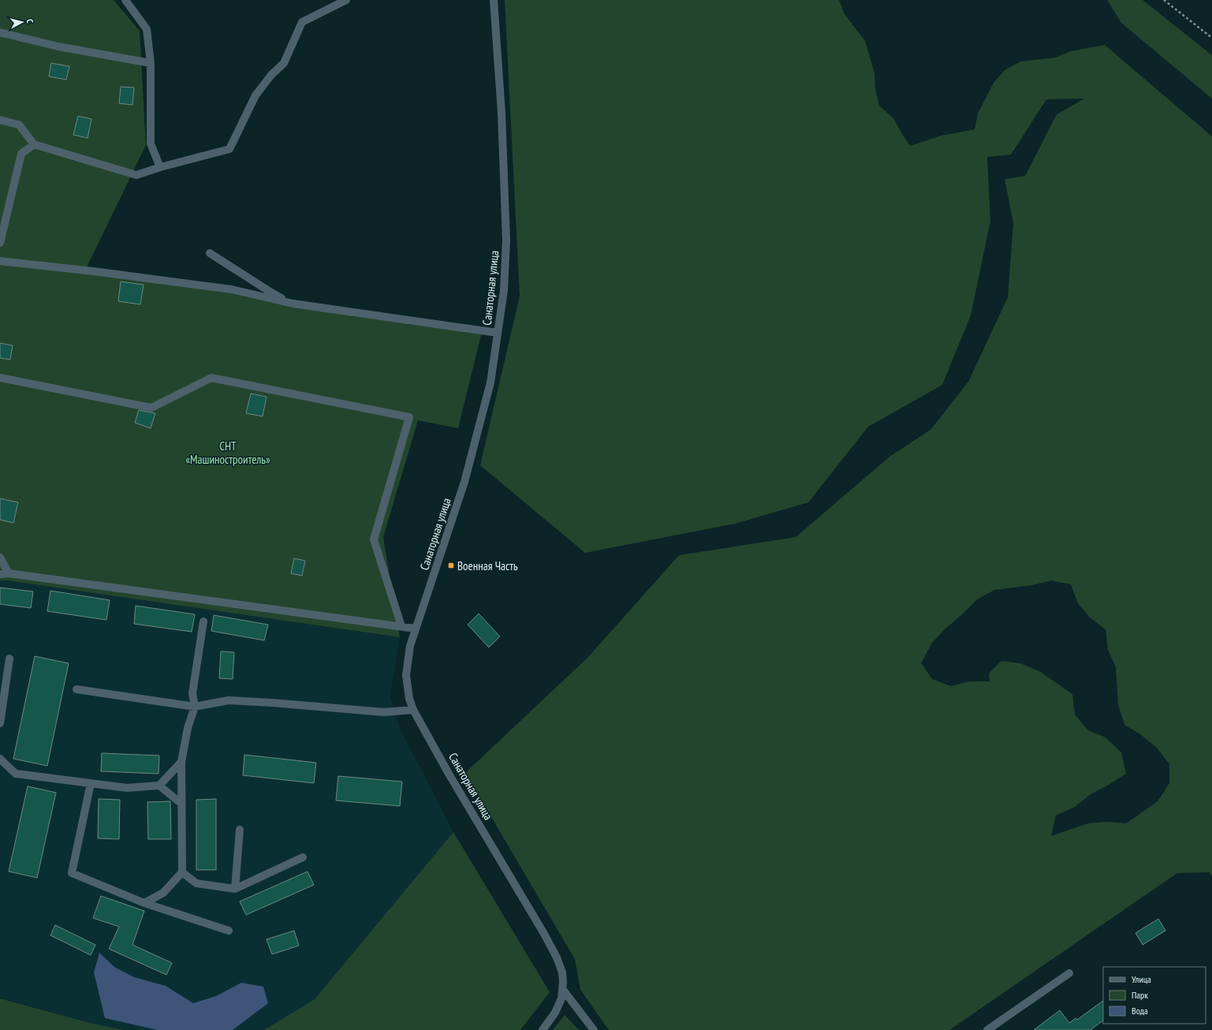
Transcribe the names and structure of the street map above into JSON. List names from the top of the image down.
{
  "streets": {
    "street": ["Санаторная улица"]
  },
  "parks": ["СНТ «Машиностроитель»"],
  "places": {
    "transit": ["Военная Часть"]
  },
  "legend": ["Улица", "Парк", "Вода"],
  "north": "right"
}
